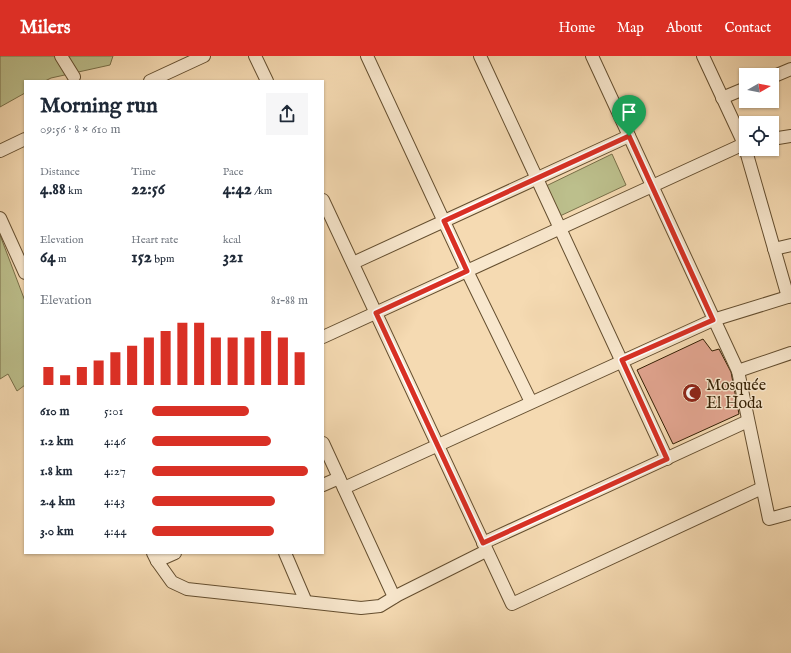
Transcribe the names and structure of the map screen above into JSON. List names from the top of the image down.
{
  "places": {
    "mosque": ["Mosquée El Hoda"]
  },
  "north": "right",
  "page": {
    "header": "Milers",
    "nav": [
      "Home",
      "Map",
      "About",
      "Contact"
    ],
    "heading": ["Morning run", "09:56 · 8 × 610 m"],
    "stats": [
      ["Distance", "4.88 km"],
      ["Time", "22:56"],
      ["Pace", "4:42 /km"],
      ["Elevation", "64 m"],
      ["Heart rate", "152 bpm"],
      ["kcal", "321"]
    ],
    "chart": ["Elevation", "81–88 m"],
    "list": [
      {
        "name": "610 m",
        "note": "5:01"
      },
      {
        "name": "1.2 km",
        "note": "4:46"
      },
      {
        "name": "1.8 km",
        "note": "4:27"
      },
      {
        "name": "2.4 km",
        "note": "4:43"
      },
      {
        "name": "3.0 km",
        "note": "4:44"
      }
    ]
  }
}
